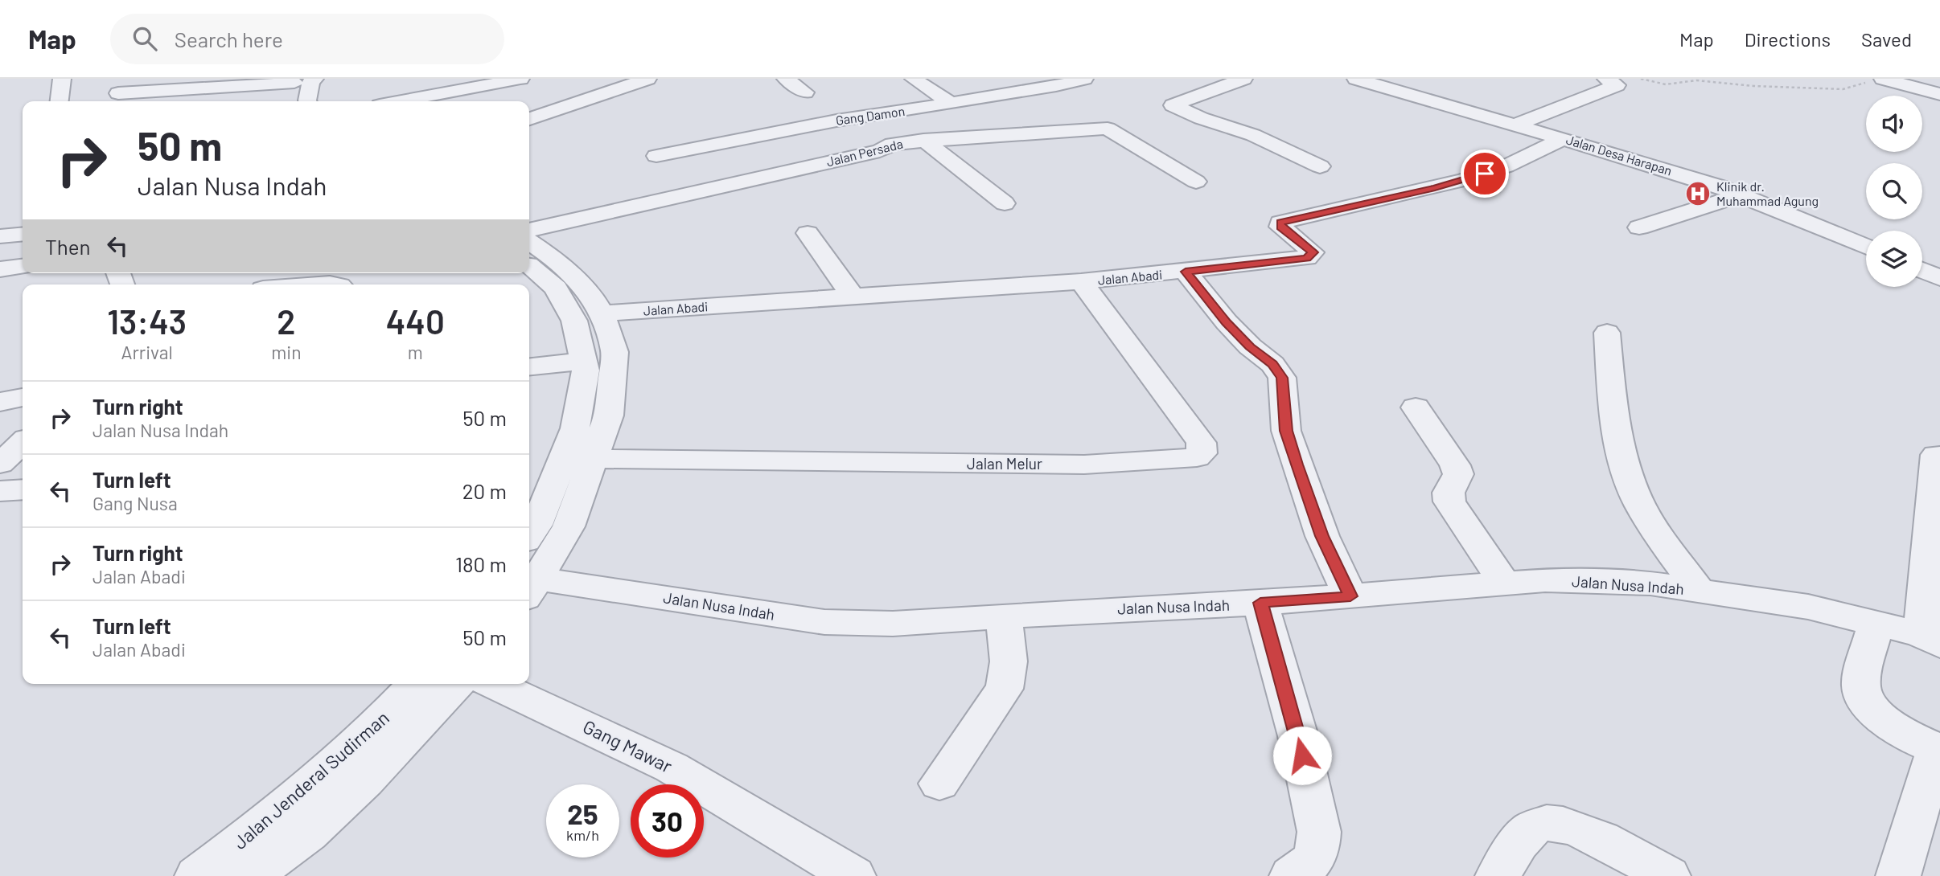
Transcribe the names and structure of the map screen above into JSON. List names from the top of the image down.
{
  "streets": {
    "street": [
      "Gang Damon",
      "Jalan Persada",
      "Jalan Desa Harapan",
      "Jalan Abadi",
      "Jalan Melur",
      "Jalan Nusa Indah",
      "Gang Mawar",
      "Jalan Jenderal Sudirman"
    ]
  },
  "crossings": [
    ["Jalan Desa Harapan", "Jalan Abadi"],
    ["Jalan Abadi", "Jalan Melur"]
  ],
  "places": {
    "hospital": ["Klinik dr. Muhammad Agung"]
  },
  "page": {
    "header": "Map",
    "search": "Search here",
    "nav": ["Map", "Directions", "Saved"],
    "turn": ["50 m", "Jalan Nusa Indah"],
    "then": "Then",
    "eta": [
      "13:43",
      "Arrival",
      "2",
      "min",
      "440",
      "m"
    ],
    "list": [
      {
        "name": "Turn right",
        "note": "Jalan Nusa Indah",
        "value": "50 m"
      },
      {
        "name": "Turn left",
        "note": "Gang Nusa",
        "value": "20 m"
      },
      {
        "name": "Turn right",
        "note": "Jalan Abadi",
        "value": "180 m"
      },
      {
        "name": "Turn left",
        "note": "Jalan Abadi",
        "value": "50 m"
      }
    ],
    "speed": "25 km/h",
    "limit": "30"
  }
}
